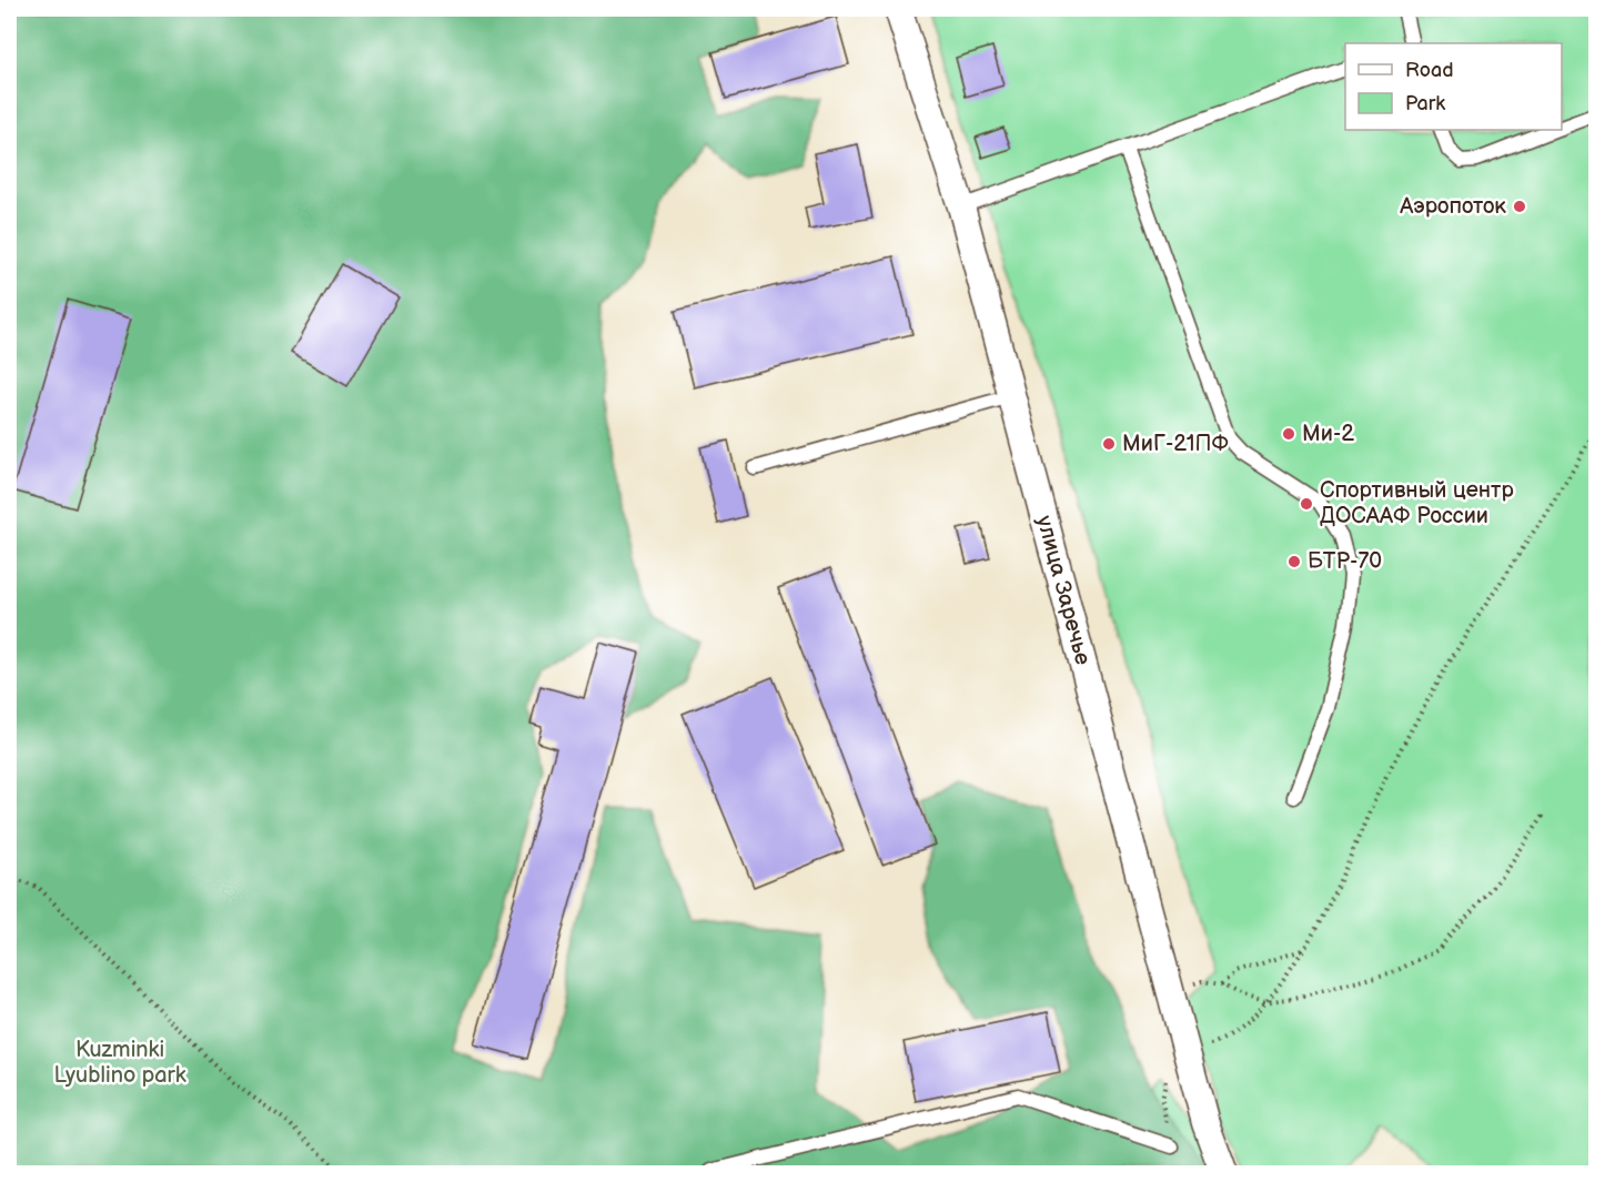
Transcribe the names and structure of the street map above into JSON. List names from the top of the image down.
{
  "streets": {
    "street": ["улица Заречье"]
  },
  "parks": ["Kuzminki Lyublino park"],
  "places": [
    "Аэропоток",
    "Ми-2",
    "МиГ-21ПФ",
    "Спортивный центр ДОСААФ России",
    "БТР-70"
  ],
  "legend": ["Road", "Park"]
}
